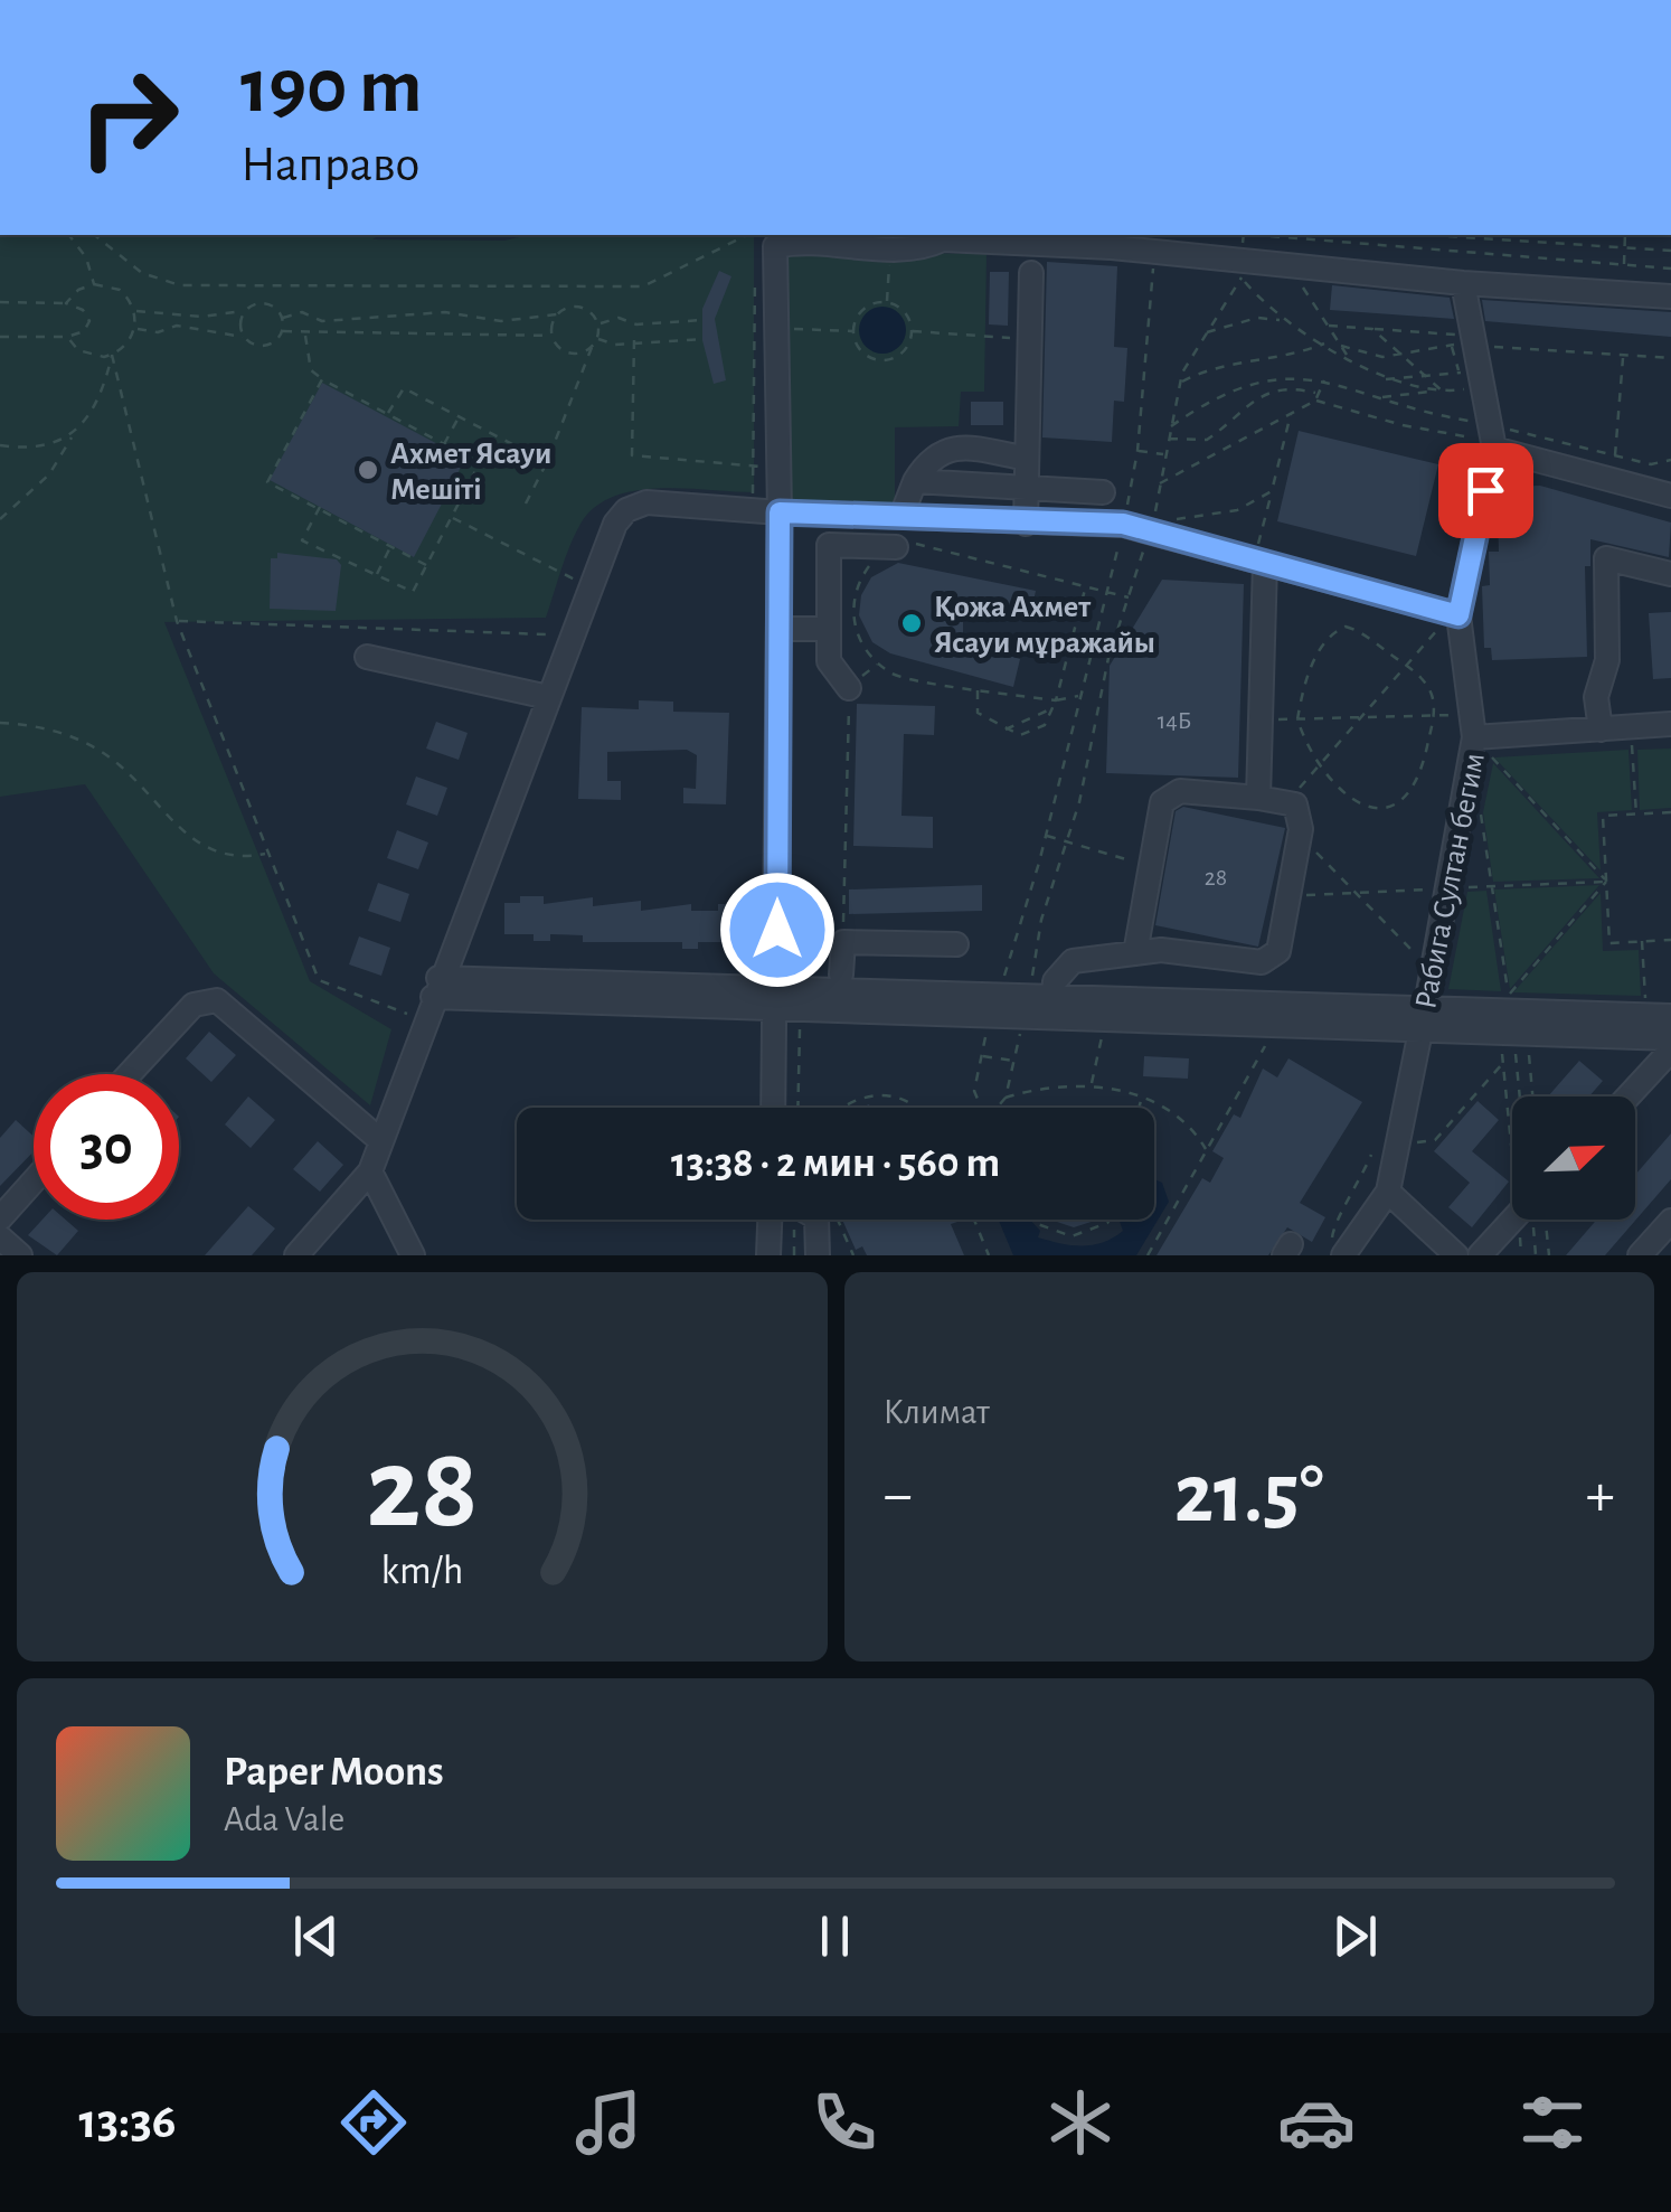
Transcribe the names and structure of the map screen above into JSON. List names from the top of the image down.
{
  "streets": {
    "street": ["Рабига Султан бегим"]
  },
  "places": ["Ахмет Ясауи Мешіті", "Қожа Ахмет Ясауи мұражайы"],
  "house_numbers": ["14Б", "28"],
  "north": "top right",
  "page": {
    "turn": ["190 m", "Направо"],
    "limit": "30",
    "trip": "13:38 · 2 мин · 560 m",
    "tile": "Климат",
    "heat": ["−", "21.5°", "+"],
    "song": ["Paper Moons", "Ada Vale"],
    "tabs": "13:36",
    "gauge": ["28", "km/h"]
  }
}
